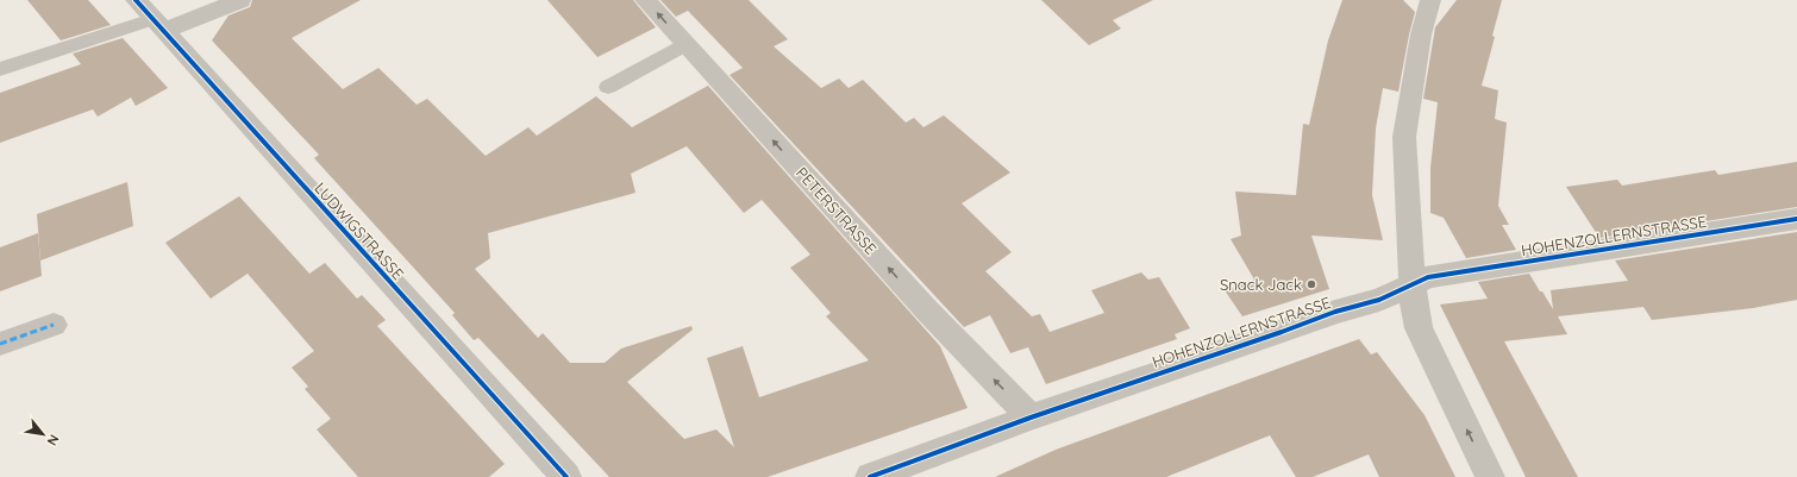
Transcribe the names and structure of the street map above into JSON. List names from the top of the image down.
{
  "streets": {
    "street": ["PETERSTRASSE", "LUDWIGSTRASSE", "HOHENZOLLERNSTRASSE"]
  },
  "crossings": [
    ["PETERSTRASSE", "HOHENZOLLERNSTRASSE"]
  ],
  "one_way": ["PETERSTRASSE"],
  "places": ["Snack Jack"],
  "north": "bottom right"
}
